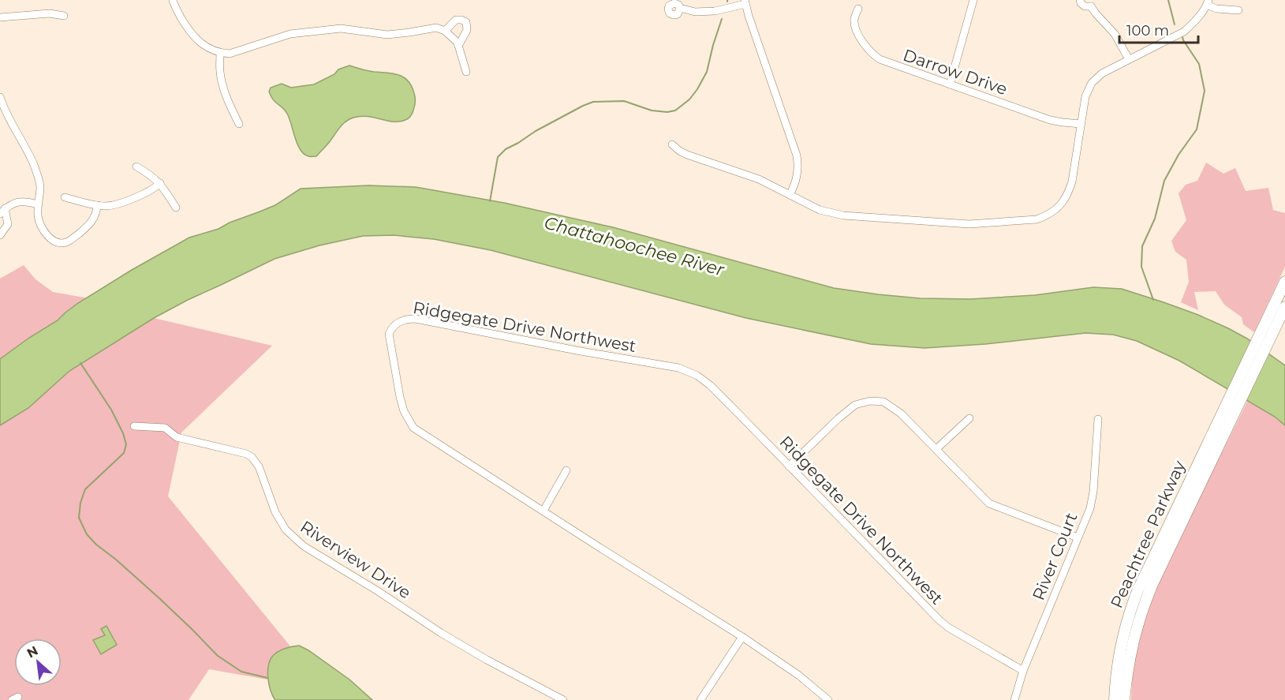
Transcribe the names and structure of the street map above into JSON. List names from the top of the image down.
{
  "streets": {
    "highway": ["Peachtree Parkway"],
    "street": [
      "Darrow Drive",
      "Ridgegate Drive Northwest",
      "River Court",
      "Riverview Drive"
    ]
  },
  "crossings": [
    ["Ridgegate Drive Northwest", "River Court"]
  ],
  "water": ["Chattahoochee River"],
  "scale_bar": "100 m",
  "north": "top left"
}
